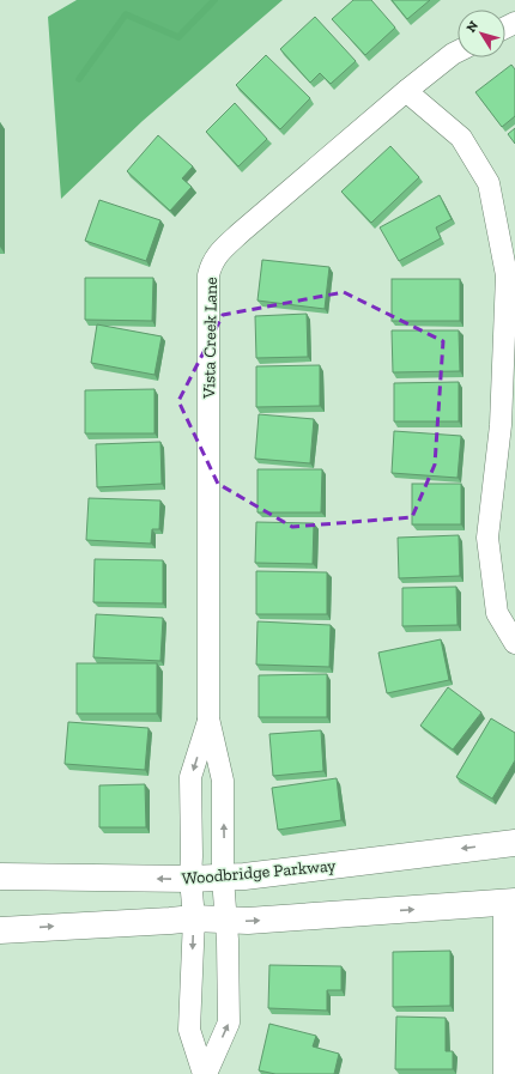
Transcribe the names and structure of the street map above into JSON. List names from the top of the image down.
{
  "streets": {
    "main road": ["Woodbridge Parkway"],
    "street": ["Vista Creek Lane"]
  },
  "crossings": [
    ["Vista Creek Lane", "Woodbridge Parkway"]
  ],
  "north": "top left"
}
